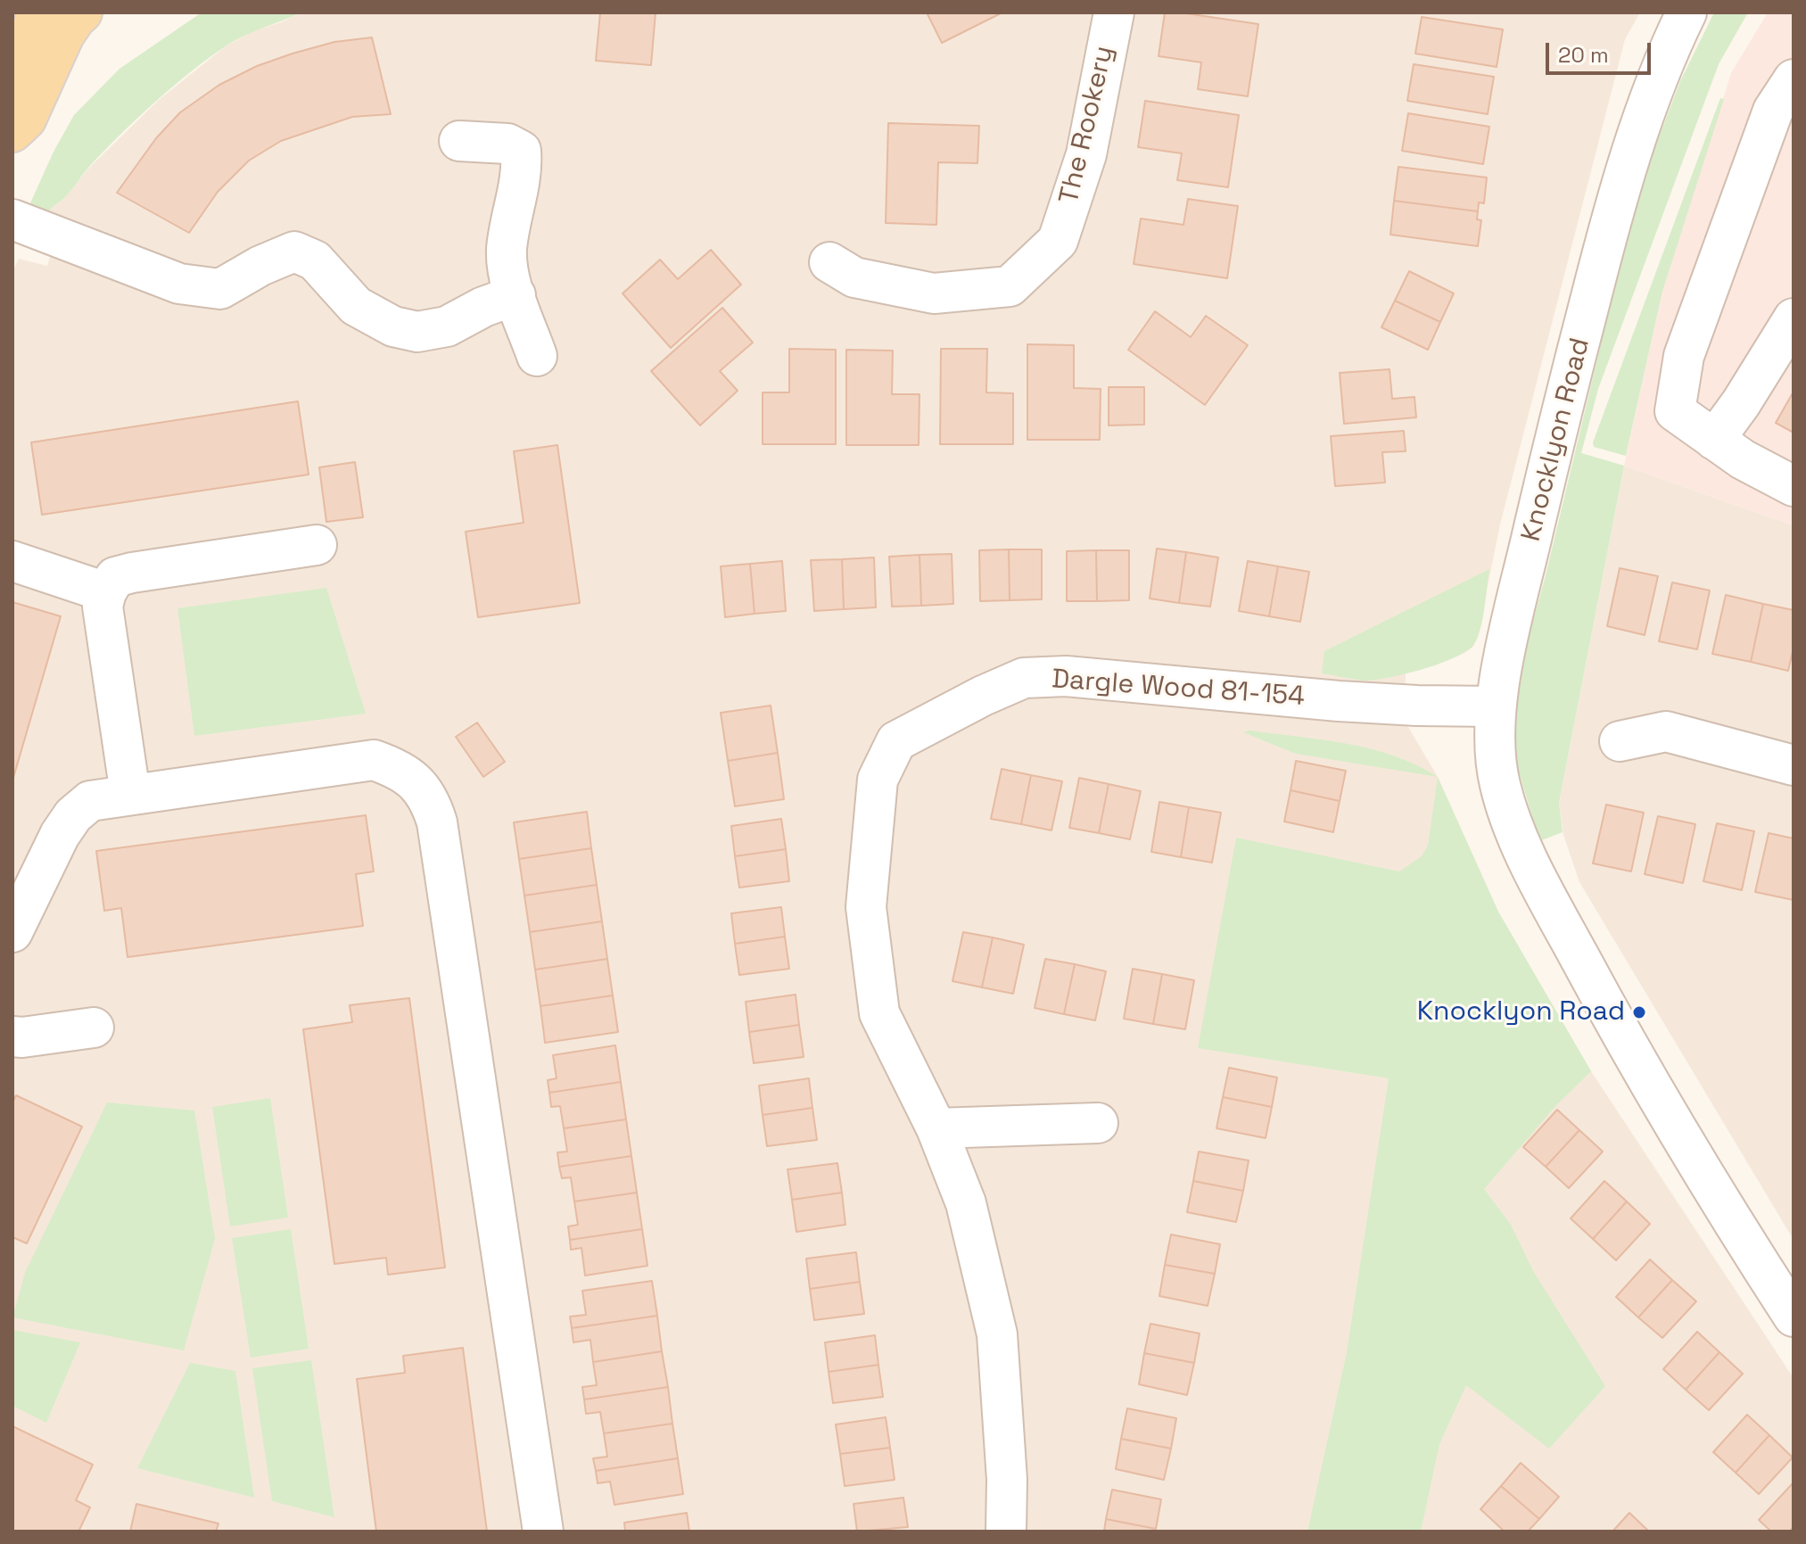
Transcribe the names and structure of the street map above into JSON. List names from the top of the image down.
{
  "streets": {
    "street": ["The Rookery", "Knocklyon Road", "Dargle Wood 81-154"]
  },
  "crossings": [
    ["Knocklyon Road", "Dargle Wood 81-154"]
  ],
  "places": ["Knocklyon Road"],
  "scale_bar": "20 m"
}
